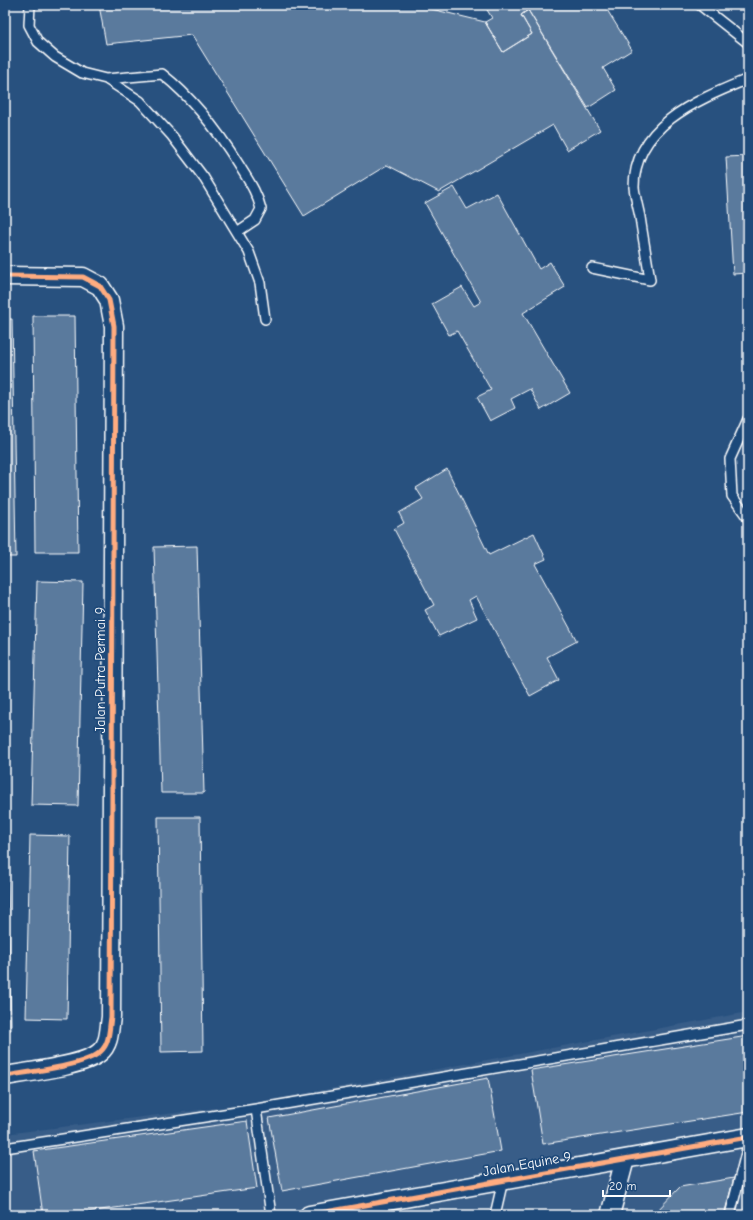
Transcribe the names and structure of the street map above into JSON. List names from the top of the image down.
{
  "streets": {
    "street": ["Jalan Putra Permai 9", "Jalan Equine 9"]
  },
  "scale_bar": "20 m"
}
